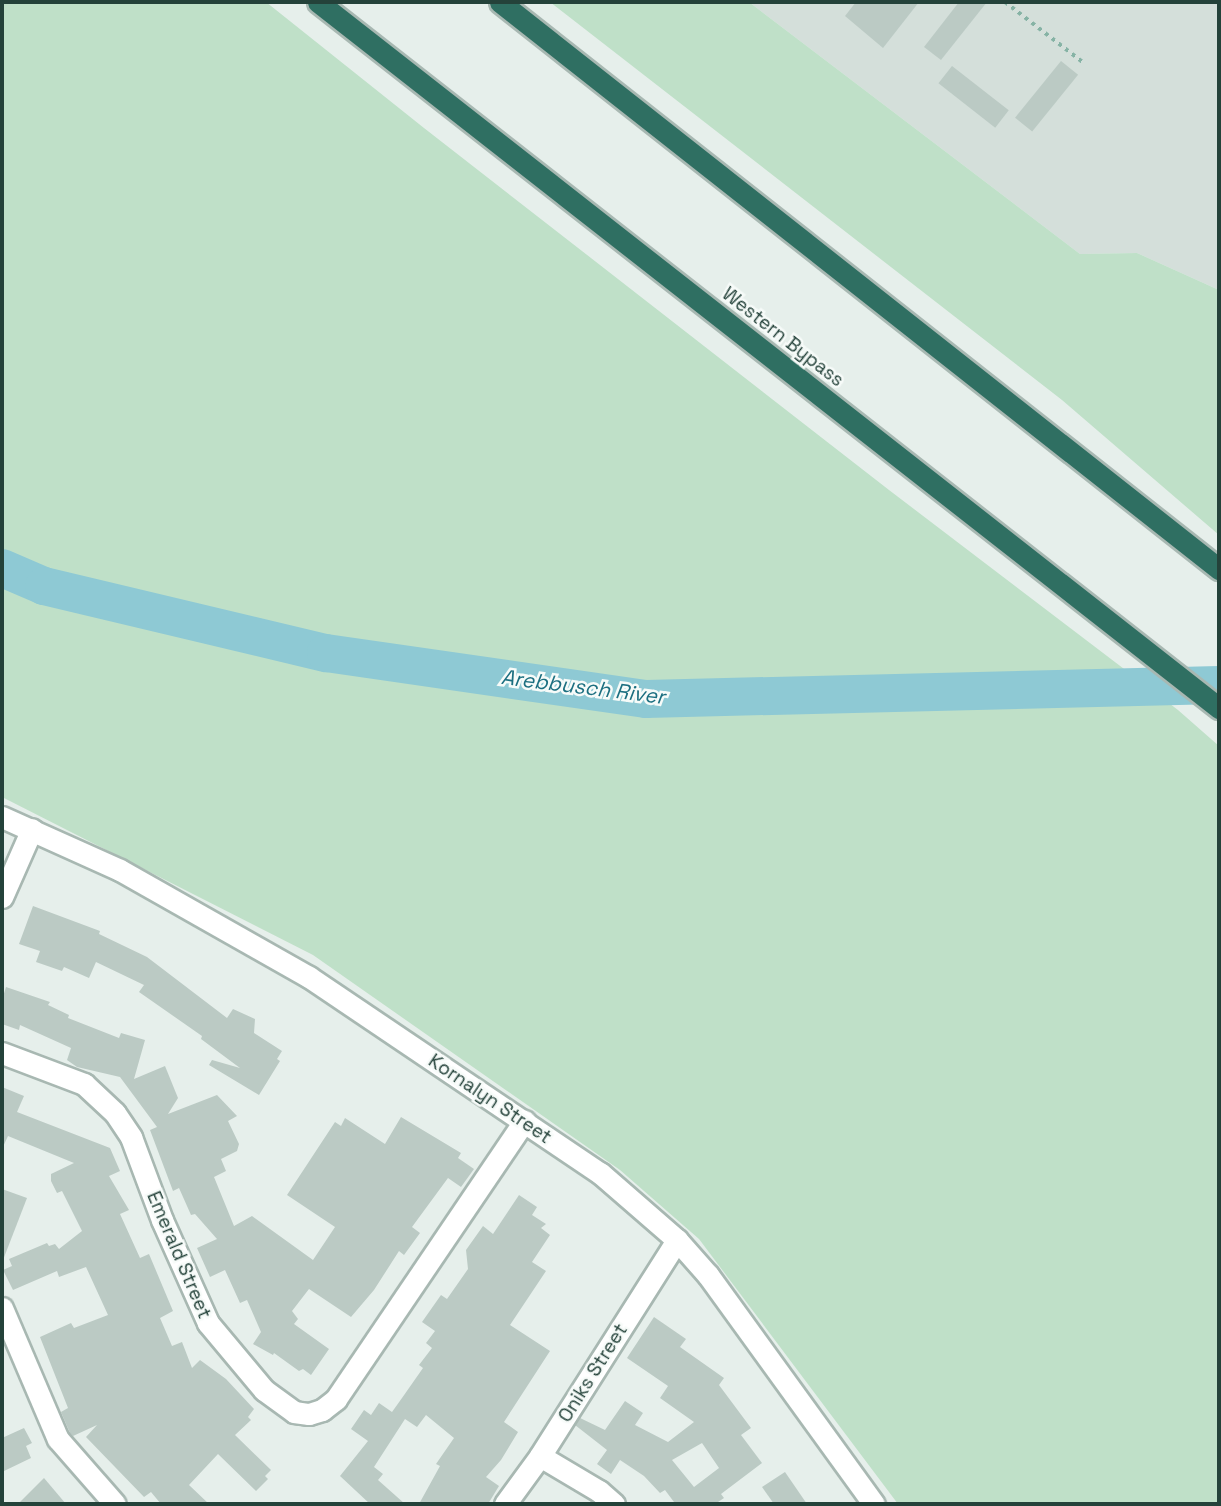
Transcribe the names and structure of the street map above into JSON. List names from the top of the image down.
{
  "streets": {
    "highway": ["Western Bypass"],
    "street": ["Kornalyn Street", "Emerald Street", "Oniks Street"]
  },
  "crossings": [
    ["Kornalyn Street", "Emerald Street"],
    ["Kornalyn Street", "Oniks Street"]
  ],
  "water": ["Arebbusch River"]
}
